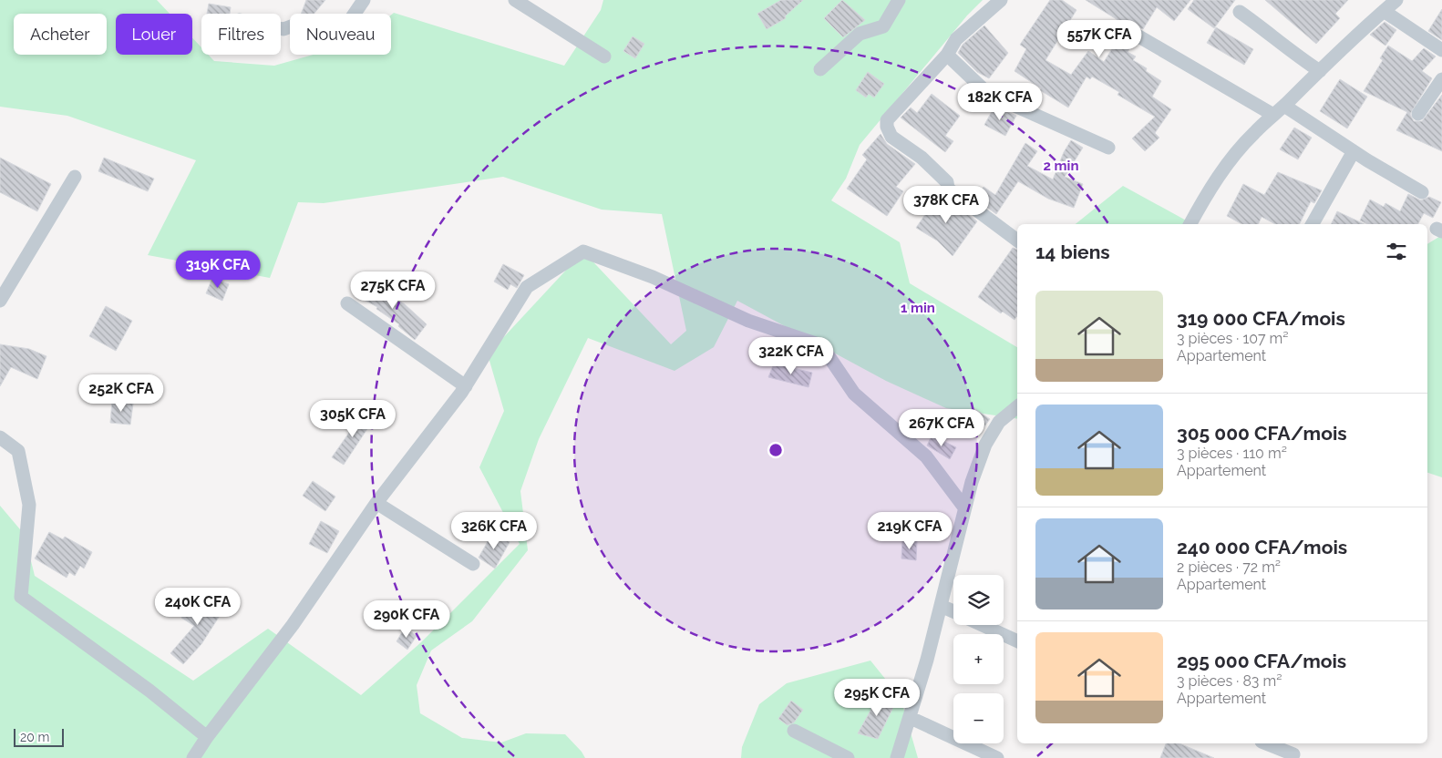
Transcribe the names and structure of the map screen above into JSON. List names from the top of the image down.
{
  "scale_bar": "20 m",
  "page": {
    "chip": [
      "Acheter",
      "Louer",
      "Filtres",
      "Nouveau"
    ],
    "price": [
      "557K CFA",
      "182K CFA",
      "378K CFA",
      "319K CFA",
      "275K CFA",
      "322K CFA",
      "252K CFA",
      "305K CFA",
      "267K CFA",
      "326K CFA",
      "219K CFA",
      "240K CFA",
      "290K CFA",
      "295K CFA"
    ],
    "heading": "14 biens",
    "list": [
      {
        "name": "319 000 CFA/mois",
        "note": "3 pièces · 107 m² · Appartement"
      },
      {
        "name": "305 000 CFA/mois",
        "note": "3 pièces · 110 m² · Appartement"
      },
      {
        "name": "240 000 CFA/mois",
        "note": "2 pièces · 72 m² · Appartement"
      },
      {
        "name": "295 000 CFA/mois",
        "note": "3 pièces · 83 m² · Appartement"
      }
    ],
    "map_buttons": ["+", "−"],
    "scale": "20 m"
  },
  "rings": ["2 min", "1 min"]
}
